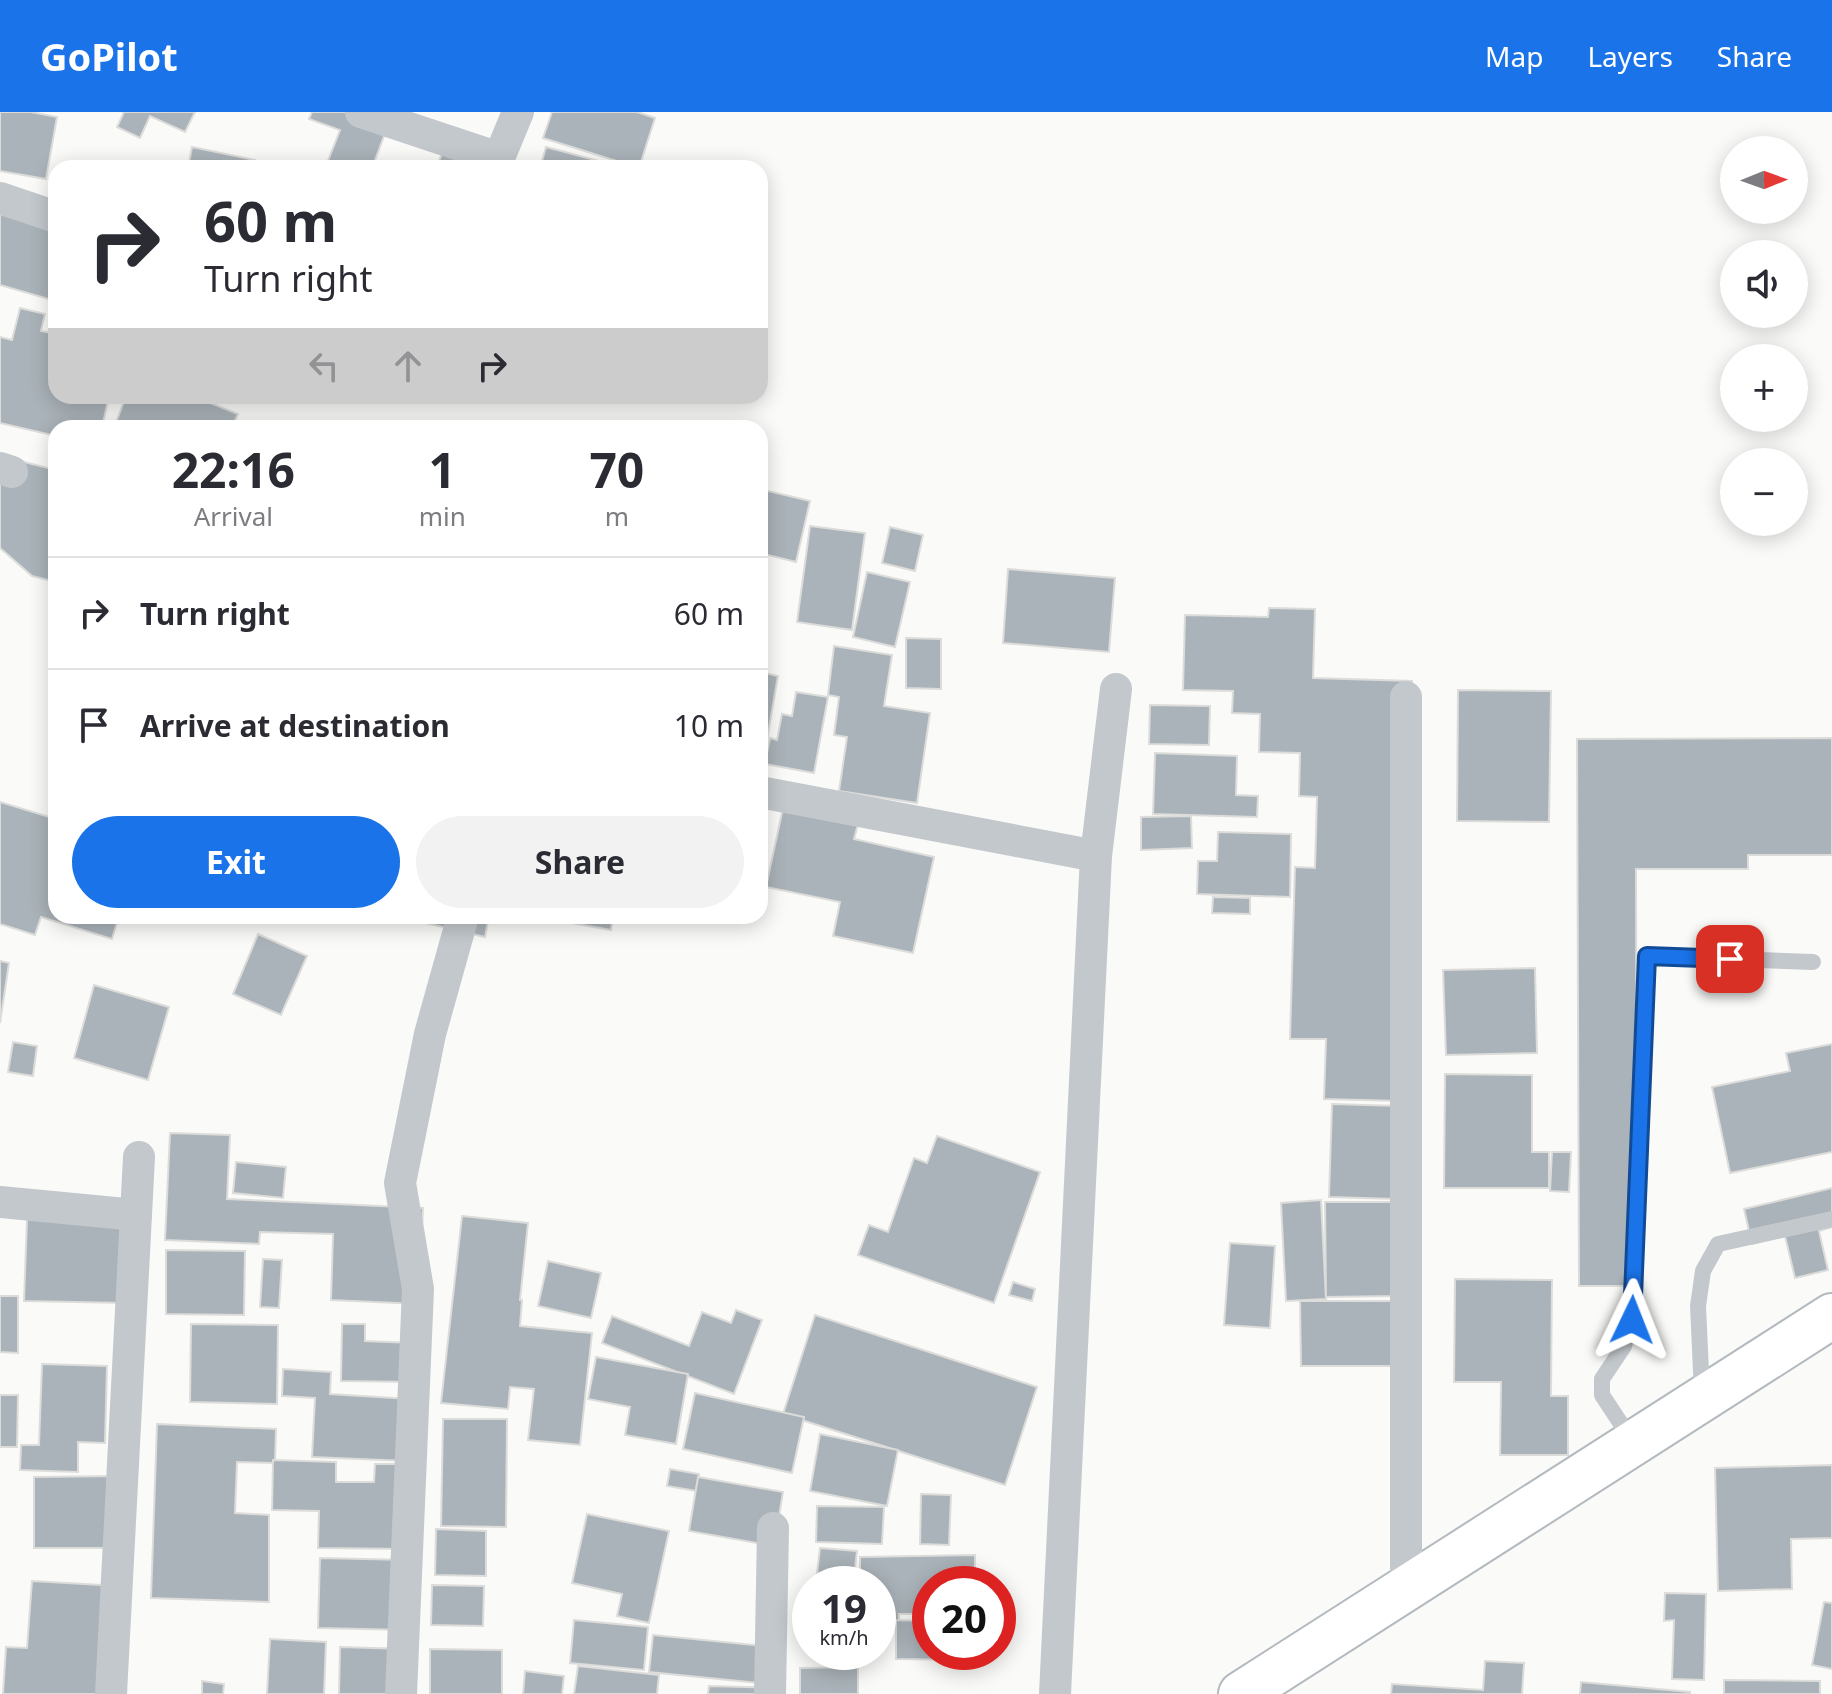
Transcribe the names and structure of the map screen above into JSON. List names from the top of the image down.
{
  "north": "right",
  "page": {
    "header": "GoPilot",
    "nav": ["Map", "Layers", "Share"],
    "map_buttons": ["+", "−"],
    "turn": ["60 m", "Turn right"],
    "eta": [
      "22:16",
      "Arrival",
      "1",
      "min",
      "70",
      "m"
    ],
    "list": [
      {
        "name": "Turn right",
        "value": "60 m"
      },
      {
        "name": "Arrive at destination",
        "value": "10 m"
      }
    ],
    "buttons": ["Exit", "Share"],
    "speed": "19 km/h",
    "limit": "20"
  }
}
